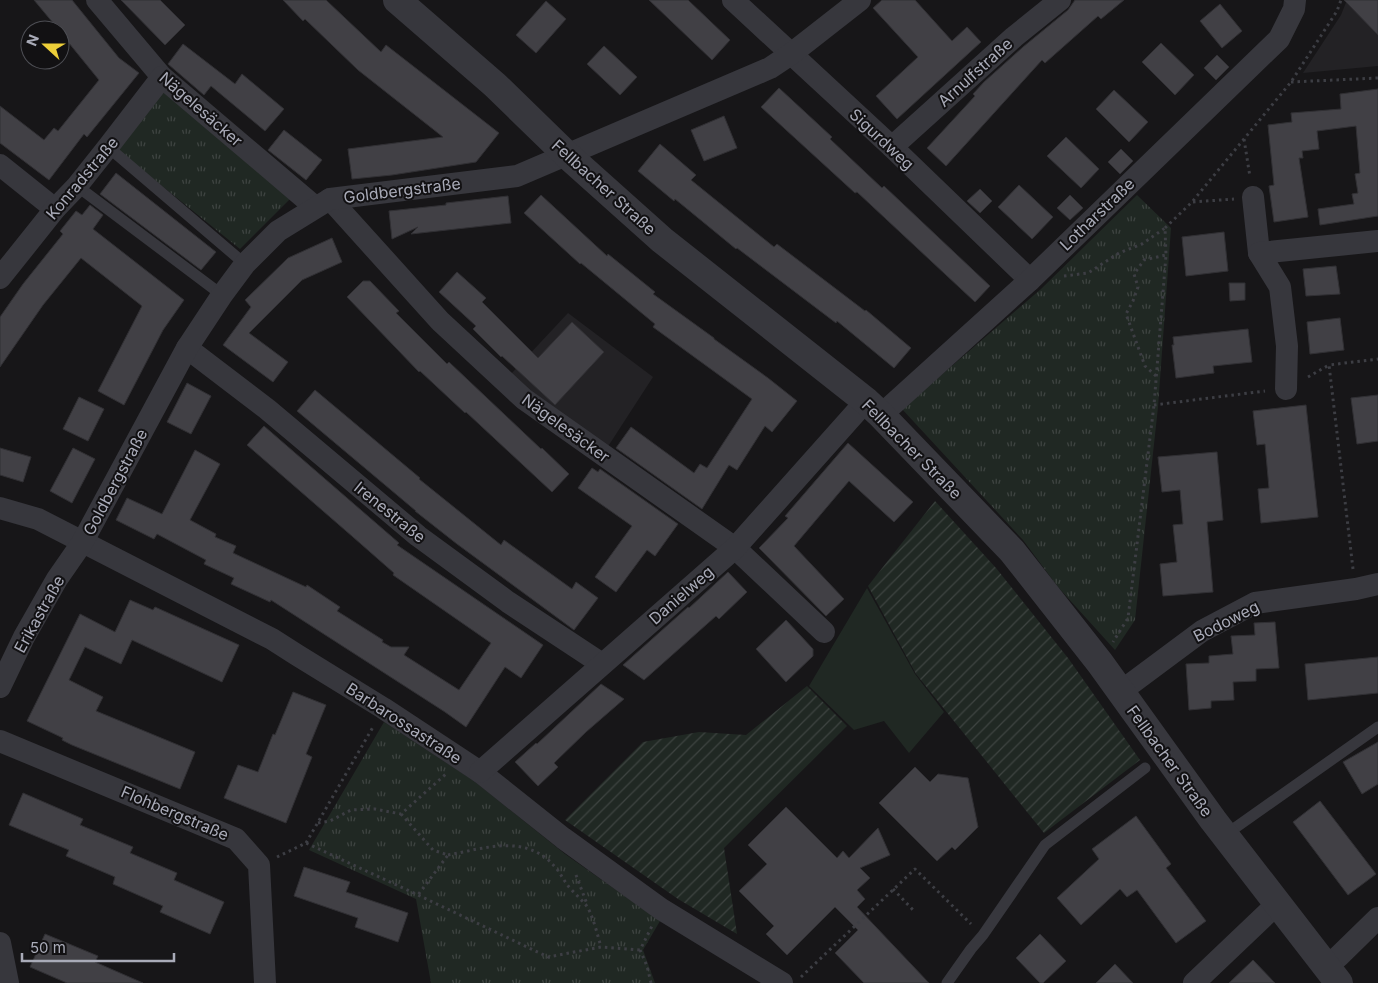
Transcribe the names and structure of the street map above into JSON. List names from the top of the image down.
{
  "streets": {
    "street": [
      "Arnulfstraße",
      "Nägelesäcker",
      "Sigurdweg",
      "Konradstraße",
      "Fellbacher Straße",
      "Goldbergstraße",
      "Lotharstraße",
      "Irenestraße",
      "Danielweg",
      "Erikastraße",
      "Bodoweg",
      "Barbarossastraße",
      "Flohbergstraße"
    ]
  },
  "crossings": [
    ["Arnulfstraße", "Sigurdweg"],
    ["Nägelesäcker", "Konradstraße"],
    ["Nägelesäcker", "Goldbergstraße"],
    ["Nägelesäcker", "Danielweg"],
    ["Sigurdweg", "Goldbergstraße"],
    ["Sigurdweg", "Lotharstraße"],
    ["Fellbacher Straße", "Goldbergstraße"],
    ["Fellbacher Straße", "Lotharstraße"],
    ["Fellbacher Straße", "Danielweg"],
    ["Fellbacher Straße", "Bodoweg"],
    ["Goldbergstraße", "Irenestraße"],
    ["Goldbergstraße", "Erikastraße"],
    ["Goldbergstraße", "Barbarossastraße"],
    ["Lotharstraße", "Danielweg"],
    ["Irenestraße", "Danielweg"],
    ["Danielweg", "Barbarossastraße"],
    ["Erikastraße", "Barbarossastraße"]
  ],
  "scale_bar": "50 m",
  "north": "left"
}
